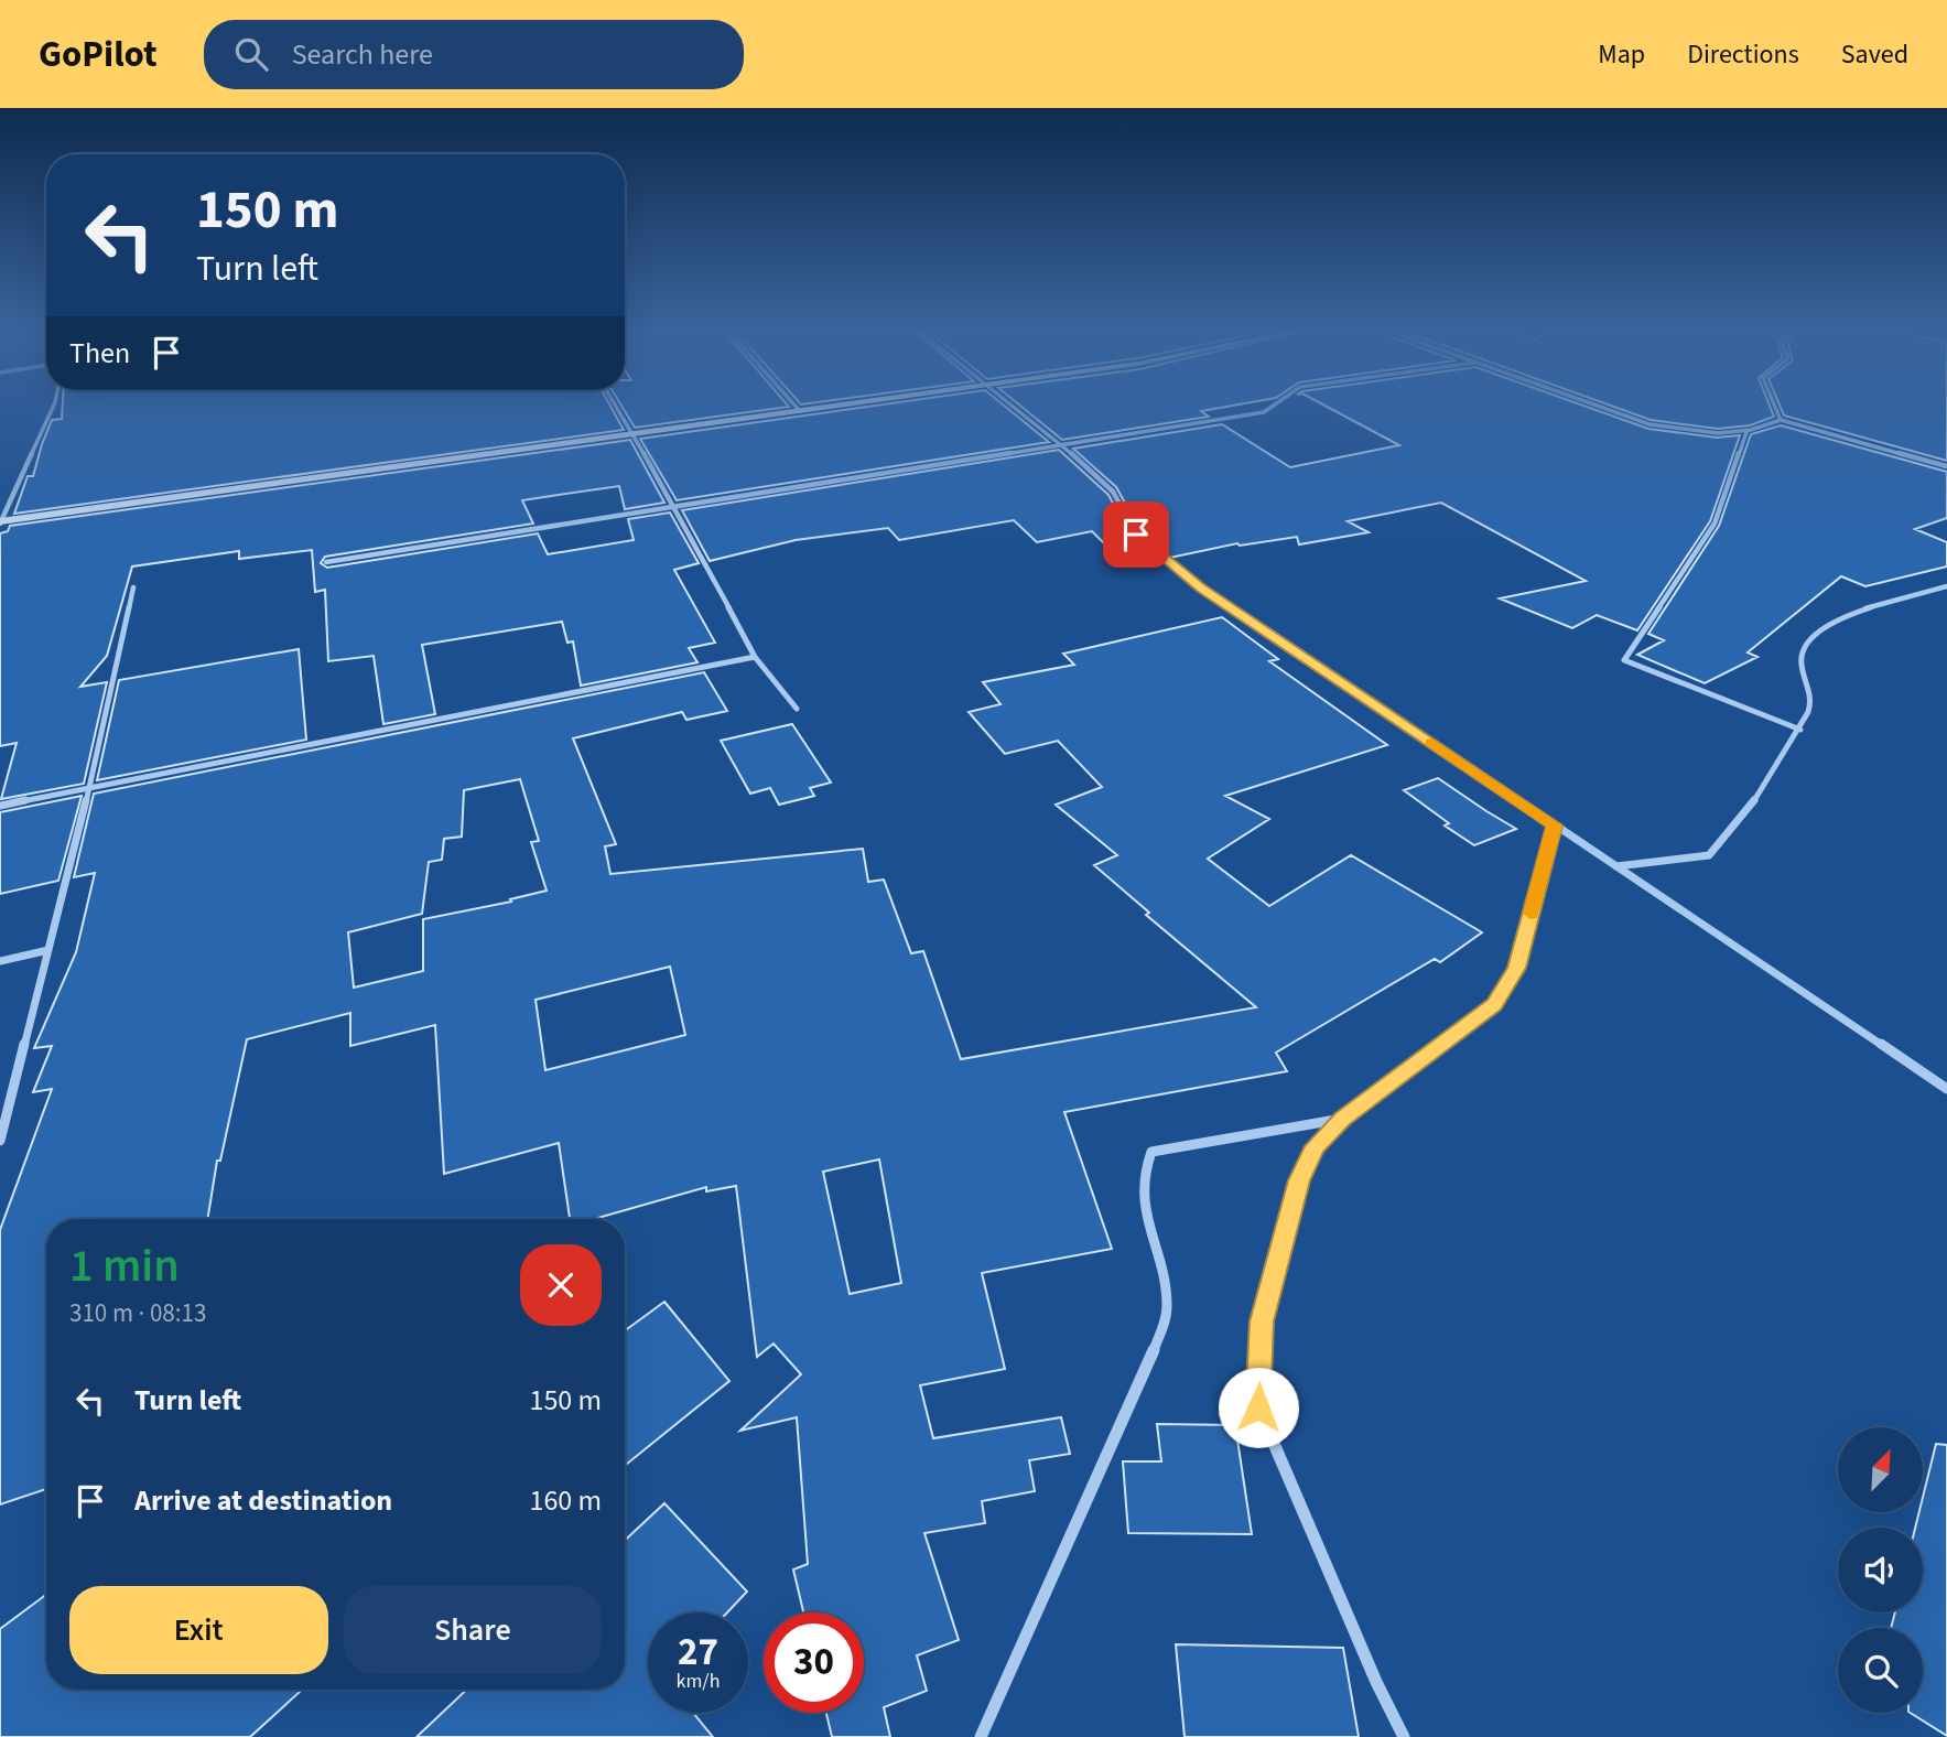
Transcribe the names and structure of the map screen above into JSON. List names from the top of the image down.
{
  "north": "top right",
  "page": {
    "header": "GoPilot",
    "search": "Search here",
    "nav": ["Map", "Directions", "Saved"],
    "turn": ["150 m", "Turn left"],
    "then": "Then",
    "heading": ["1 min", "310 m · 08:13"],
    "list": [
      {
        "name": "Turn left",
        "value": "150 m"
      },
      {
        "name": "Arrive at destination",
        "value": "160 m"
      }
    ],
    "buttons": ["Exit", "Share"],
    "speed": "27 km/h",
    "limit": "30"
  }
}
